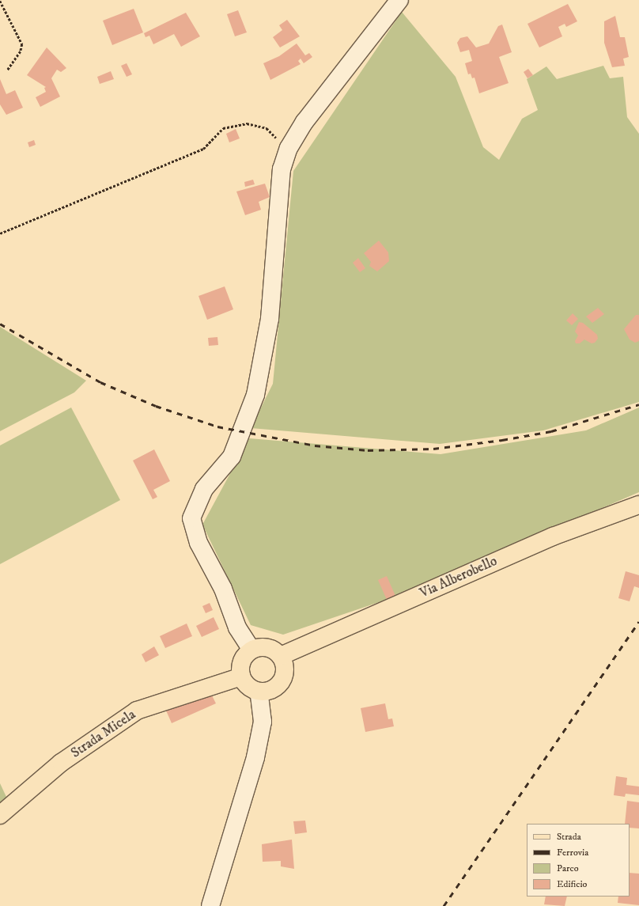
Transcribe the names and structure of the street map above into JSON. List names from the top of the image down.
{
  "streets": {
    "main road": ["Via Alberobello", "Strada Micela"]
  },
  "crossings": [
    ["Via Alberobello", "Strada Micela"]
  ],
  "legend": [
    "Strada",
    "Ferrovia",
    "Parco",
    "Edificio"
  ]
}
